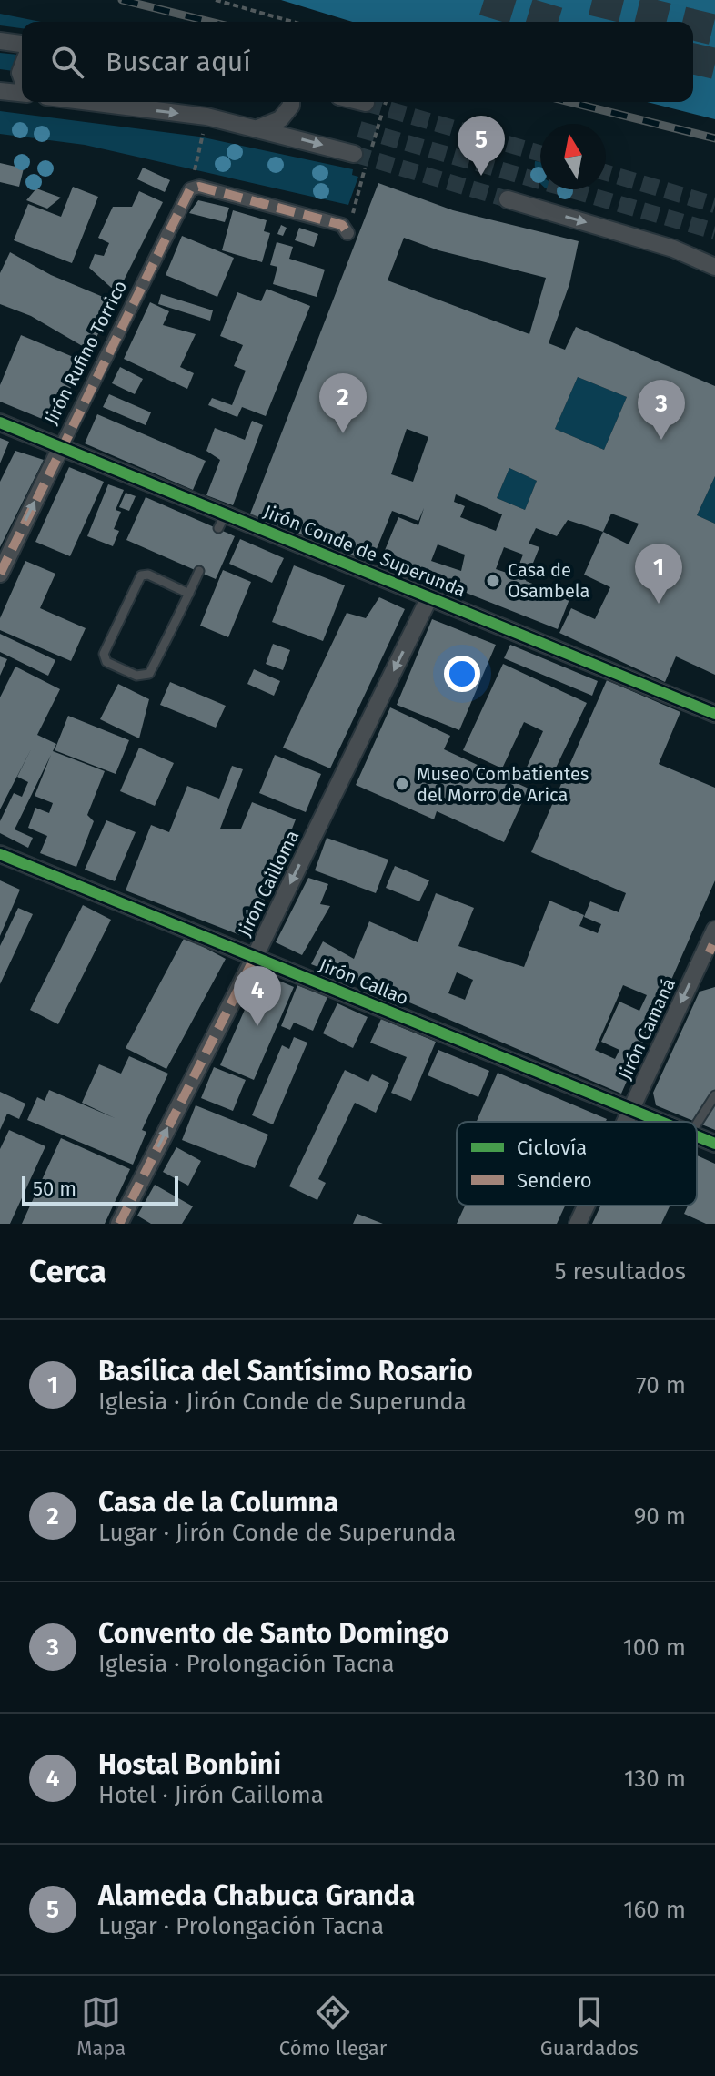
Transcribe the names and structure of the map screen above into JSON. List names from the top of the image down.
{
  "streets": {
    "street": [
      "Jirón Rufino Torrico",
      "Jirón Conde de Superunda",
      "Jirón Cailloma",
      "Jirón Callao",
      "Jirón Camaná"
    ]
  },
  "crossings": [
    ["Jirón Rufino Torrico", "Jirón Conde de Superunda"],
    ["Jirón Conde de Superunda", "Jirón Cailloma"],
    ["Jirón Cailloma", "Jirón Callao"],
    ["Jirón Callao", "Jirón Camaná"]
  ],
  "one_way": ["Jirón Camaná"],
  "places": ["Casa de Osambela", "Museo Combatientes del Morro de Arica"],
  "legend": ["Ciclovía", "Sendero"],
  "scale_bar": "50 m",
  "north": "top",
  "page": {
    "search": "Buscar aquí",
    "pins": [
      "5",
      "2",
      "3",
      "1",
      "4"
    ],
    "scale": "50 m",
    "heading": ["Cerca", "5 resultados"],
    "list": [
      {
        "mark": "1",
        "name": "Basílica del Santísimo Rosario",
        "note": "Iglesia · Jirón Conde de Superunda",
        "value": "70 m"
      },
      {
        "mark": "2",
        "name": "Casa de la Columna",
        "note": "Lugar · Jirón Conde de Superunda",
        "value": "90 m"
      },
      {
        "mark": "3",
        "name": "Convento de Santo Domingo",
        "note": "Iglesia · Prolongación Tacna",
        "value": "100 m"
      },
      {
        "mark": "4",
        "name": "Hostal Bonbini",
        "note": "Hotel · Jirón Cailloma",
        "value": "130 m"
      },
      {
        "mark": "5",
        "name": "Alameda Chabuca Granda",
        "note": "Lugar · Prolongación Tacna",
        "value": "160 m"
      }
    ],
    "nav": ["Mapa", "Cómo llegar", "Guardados"]
  }
}
